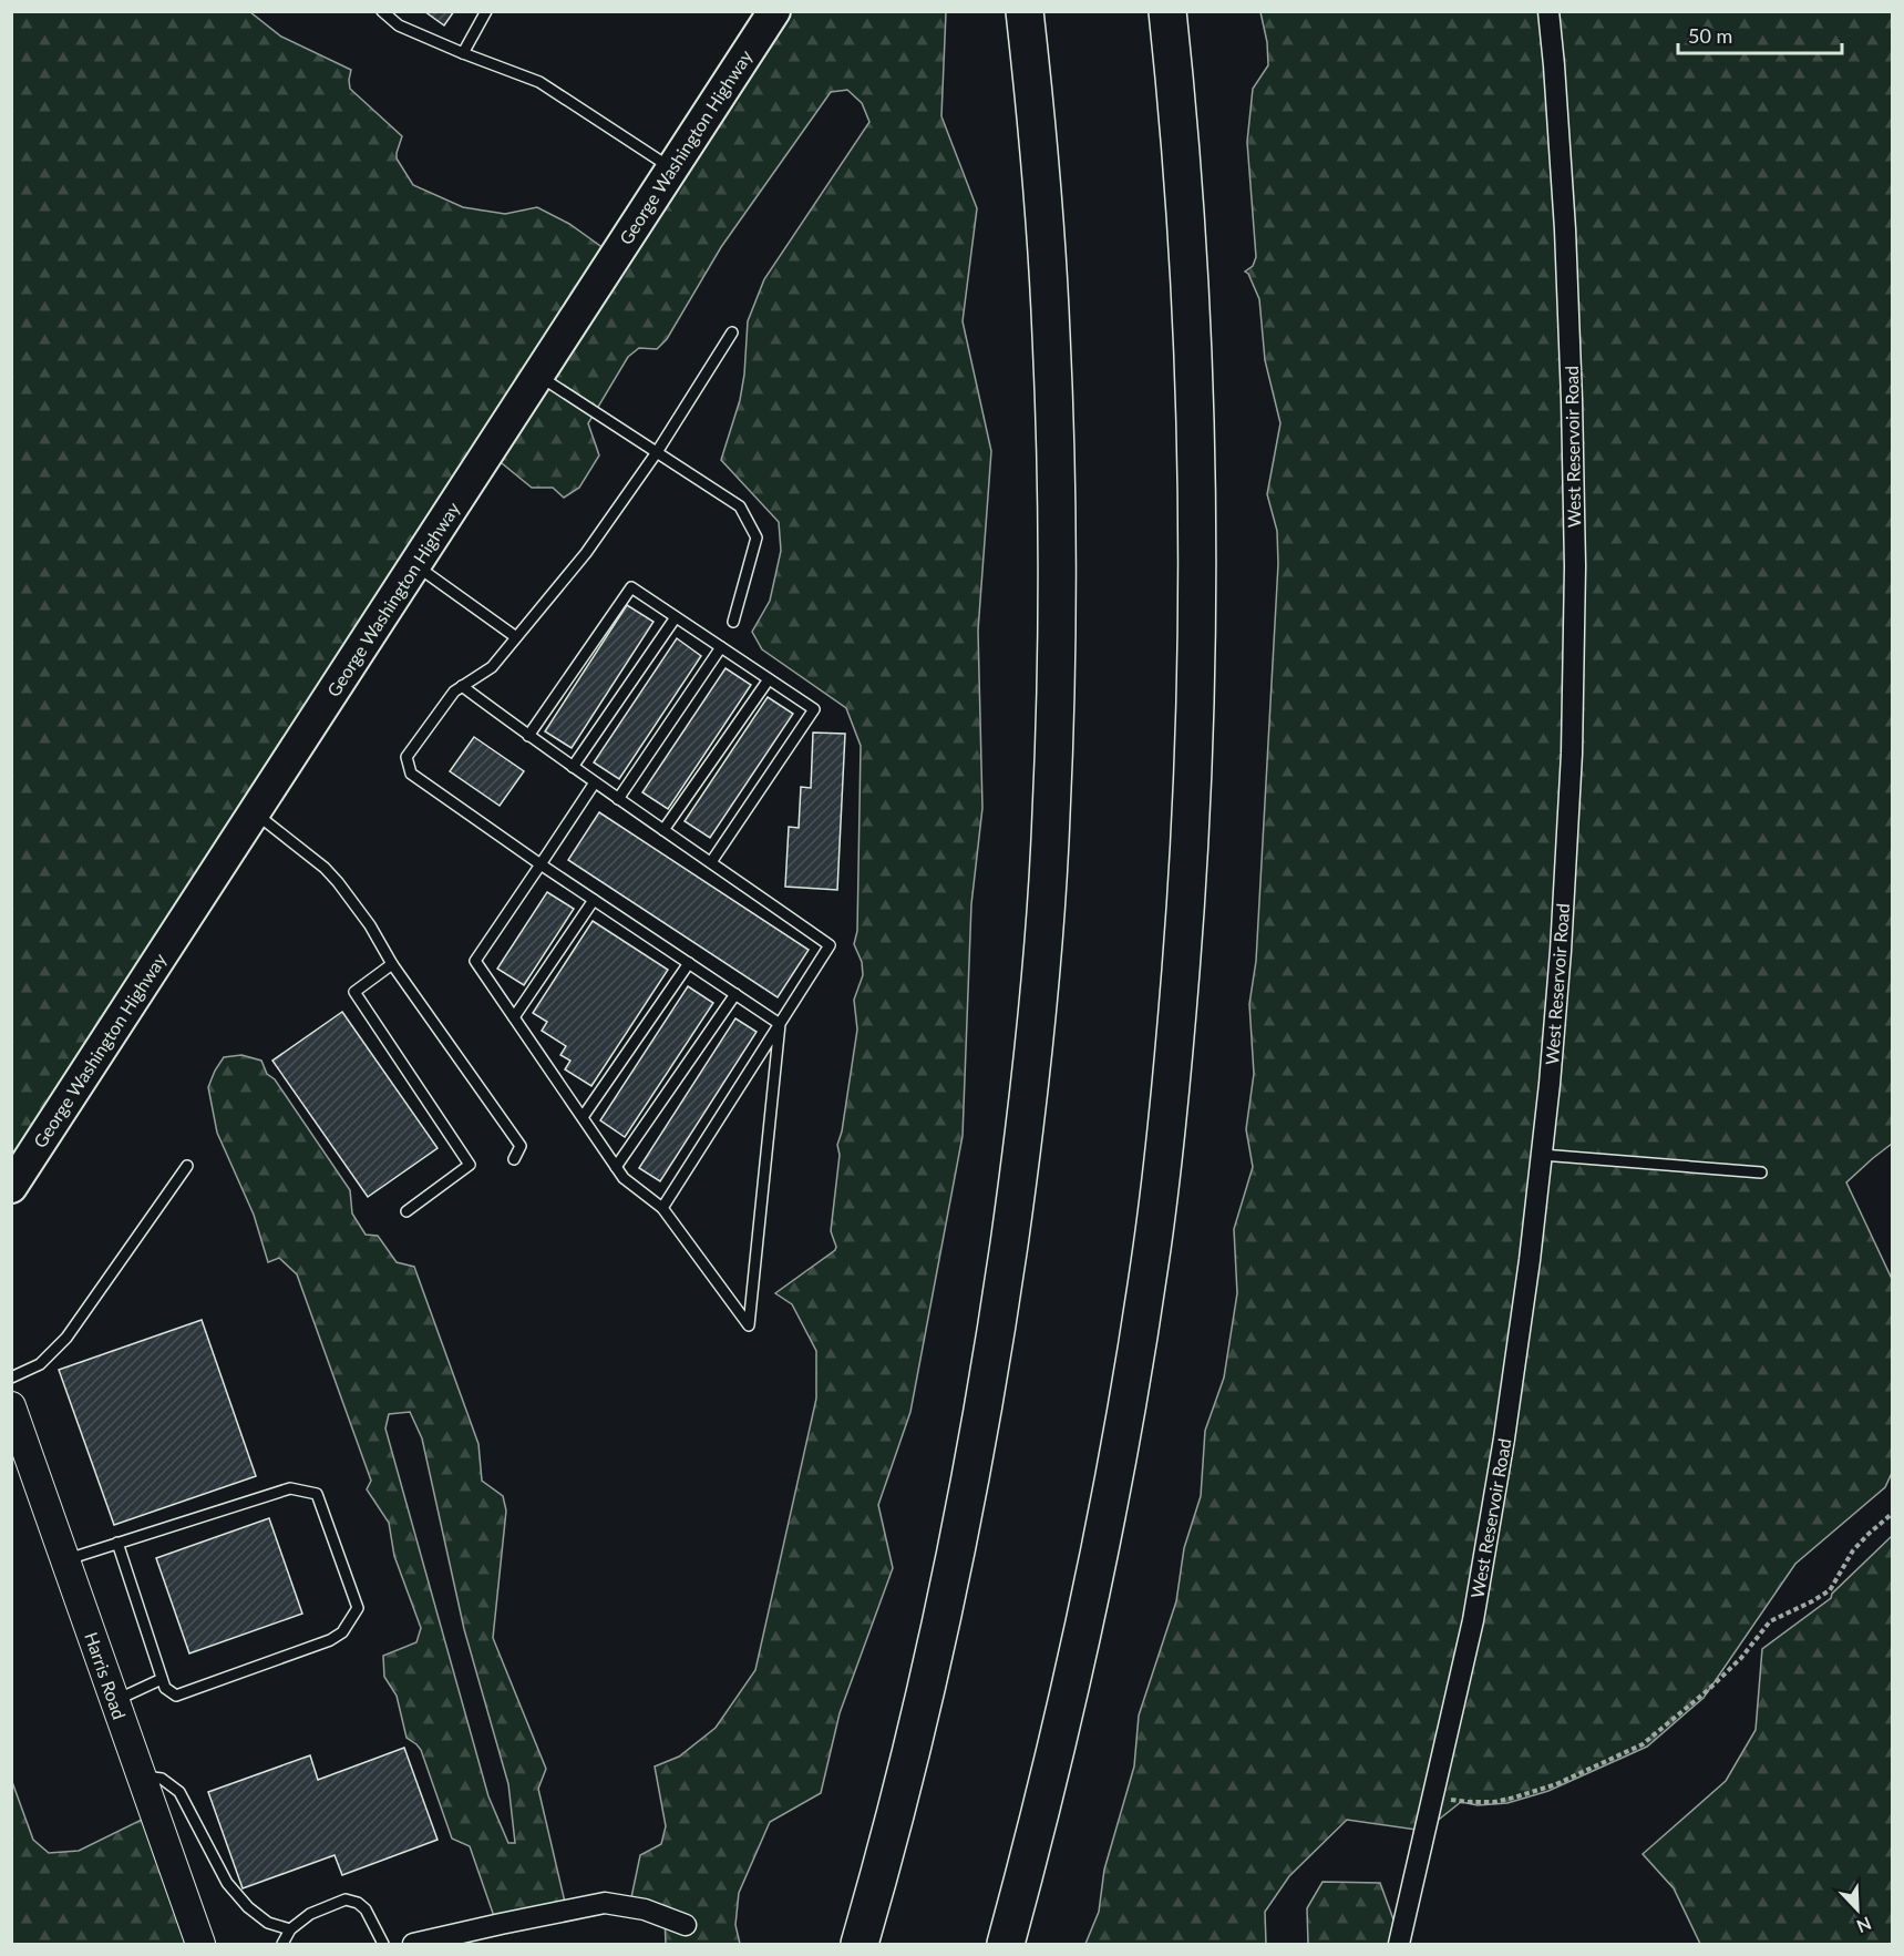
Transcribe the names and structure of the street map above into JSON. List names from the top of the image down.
{
  "streets": {
    "main road": ["George Washington Highway"],
    "street": ["West Reservoir Road", "Harris Road"]
  },
  "scale_bar": "50 m",
  "north": "bottom right"
}
